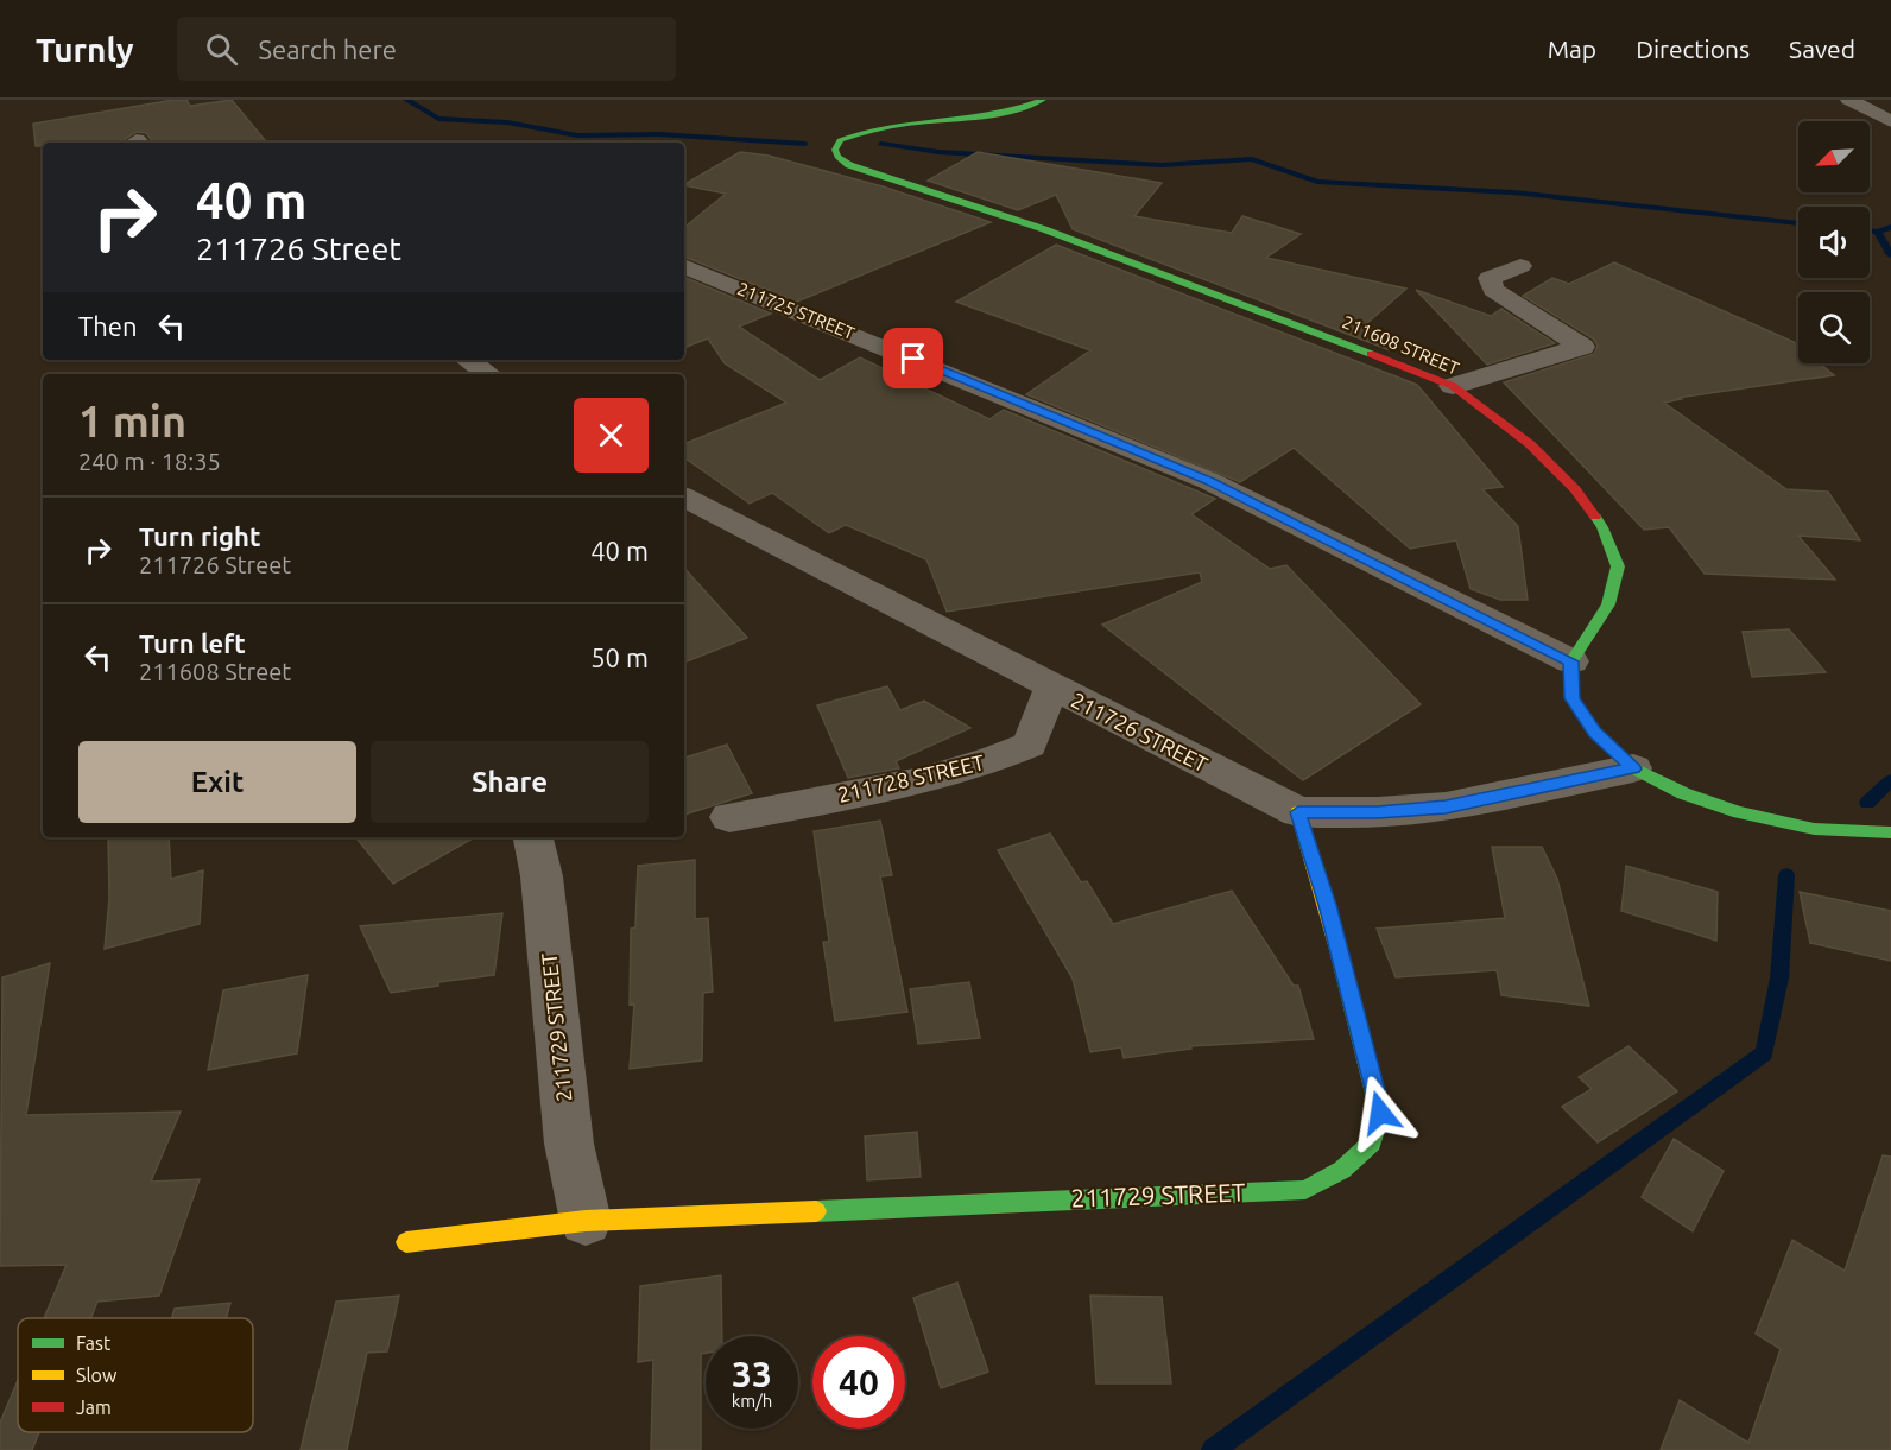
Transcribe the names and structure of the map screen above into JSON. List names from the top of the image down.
{
  "streets": {
    "street": [
      "211725 STREET",
      "211608 STREET",
      "211726 STREET",
      "211728 STREET",
      "211729 STREET"
    ]
  },
  "crossings": [
    ["211725 STREET", "211608 STREET"],
    ["211726 STREET", "211728 STREET"],
    ["211726 STREET", "211729 STREET"]
  ],
  "legend": ["Fast", "Slow", "Jam"],
  "north": "bottom left",
  "page": {
    "header": "Turnly",
    "search": "Search here",
    "nav": ["Map", "Directions", "Saved"],
    "turn": ["40 m", "211726 Street"],
    "then": "Then",
    "heading": ["1 min", "240 m · 18:35"],
    "list": [
      {
        "name": "Turn right",
        "note": "211726 Street",
        "value": "40 m"
      },
      {
        "name": "Turn left",
        "note": "211608 Street",
        "value": "50 m"
      }
    ],
    "buttons": ["Exit", "Share"],
    "speed": "33 km/h",
    "limit": "40"
  }
}
